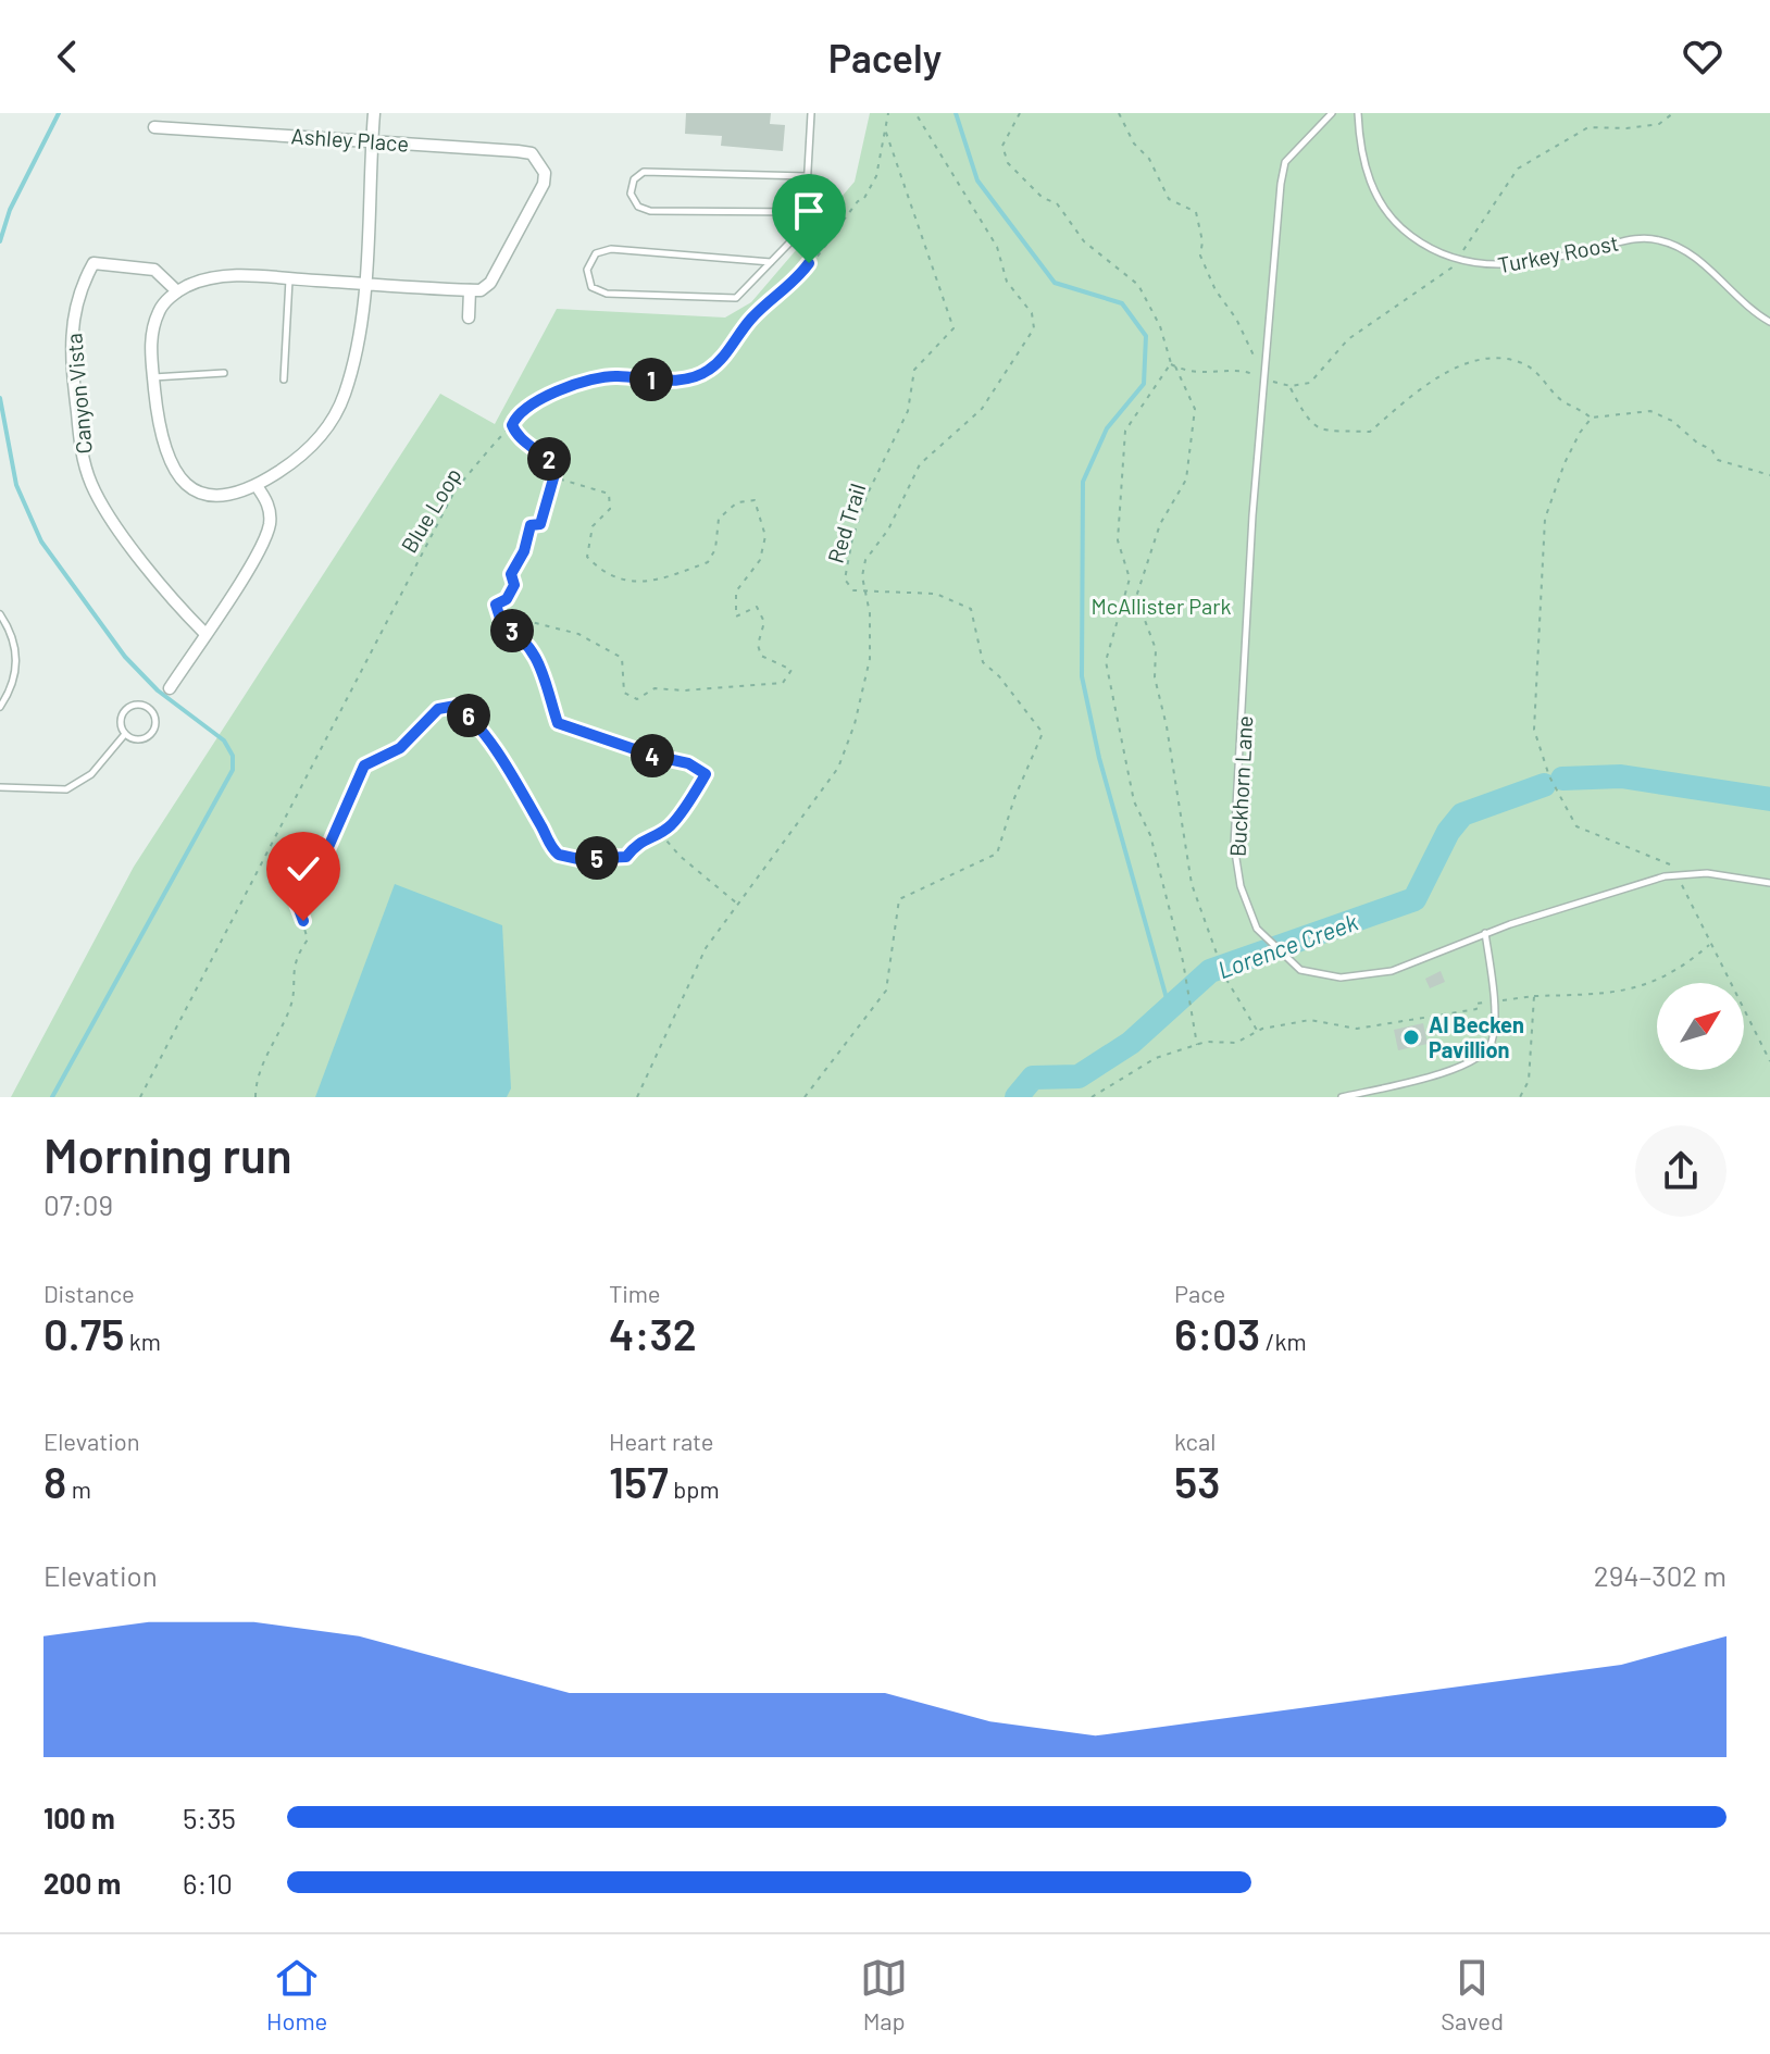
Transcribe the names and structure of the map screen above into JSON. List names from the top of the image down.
{
  "streets": {
    "street": ["Ashley Place", "Canyon Vista"],
    "lane": ["Turkey Roost", "Buckhorn Lane"],
    "path": ["Blue Loop", "Red Trail"]
  },
  "crossings": [
    ["Blue Loop", "Red Trail"]
  ],
  "water": ["Lorence Creek"],
  "parks": ["McAllister Park"],
  "places": ["Al Becken Pavillion"],
  "north": "top right",
  "page": {
    "header": "Pacely",
    "pins": [
      "1",
      "2",
      "3",
      "6",
      "4",
      "5"
    ],
    "heading": ["Morning run", "07:09"],
    "stats": [
      ["Distance", "0.75 km"],
      ["Time", "4:32"],
      ["Pace", "6:03 /km"],
      ["Elevation", "8 m"],
      ["Heart rate", "157 bpm"],
      ["kcal", "53"]
    ],
    "chart": ["Elevation", "294–302 m"],
    "list": [
      {
        "name": "100 m",
        "note": "5:35"
      },
      {
        "name": "200 m",
        "note": "6:10"
      }
    ],
    "tabs": ["Home", "Map", "Saved"]
  }
}
